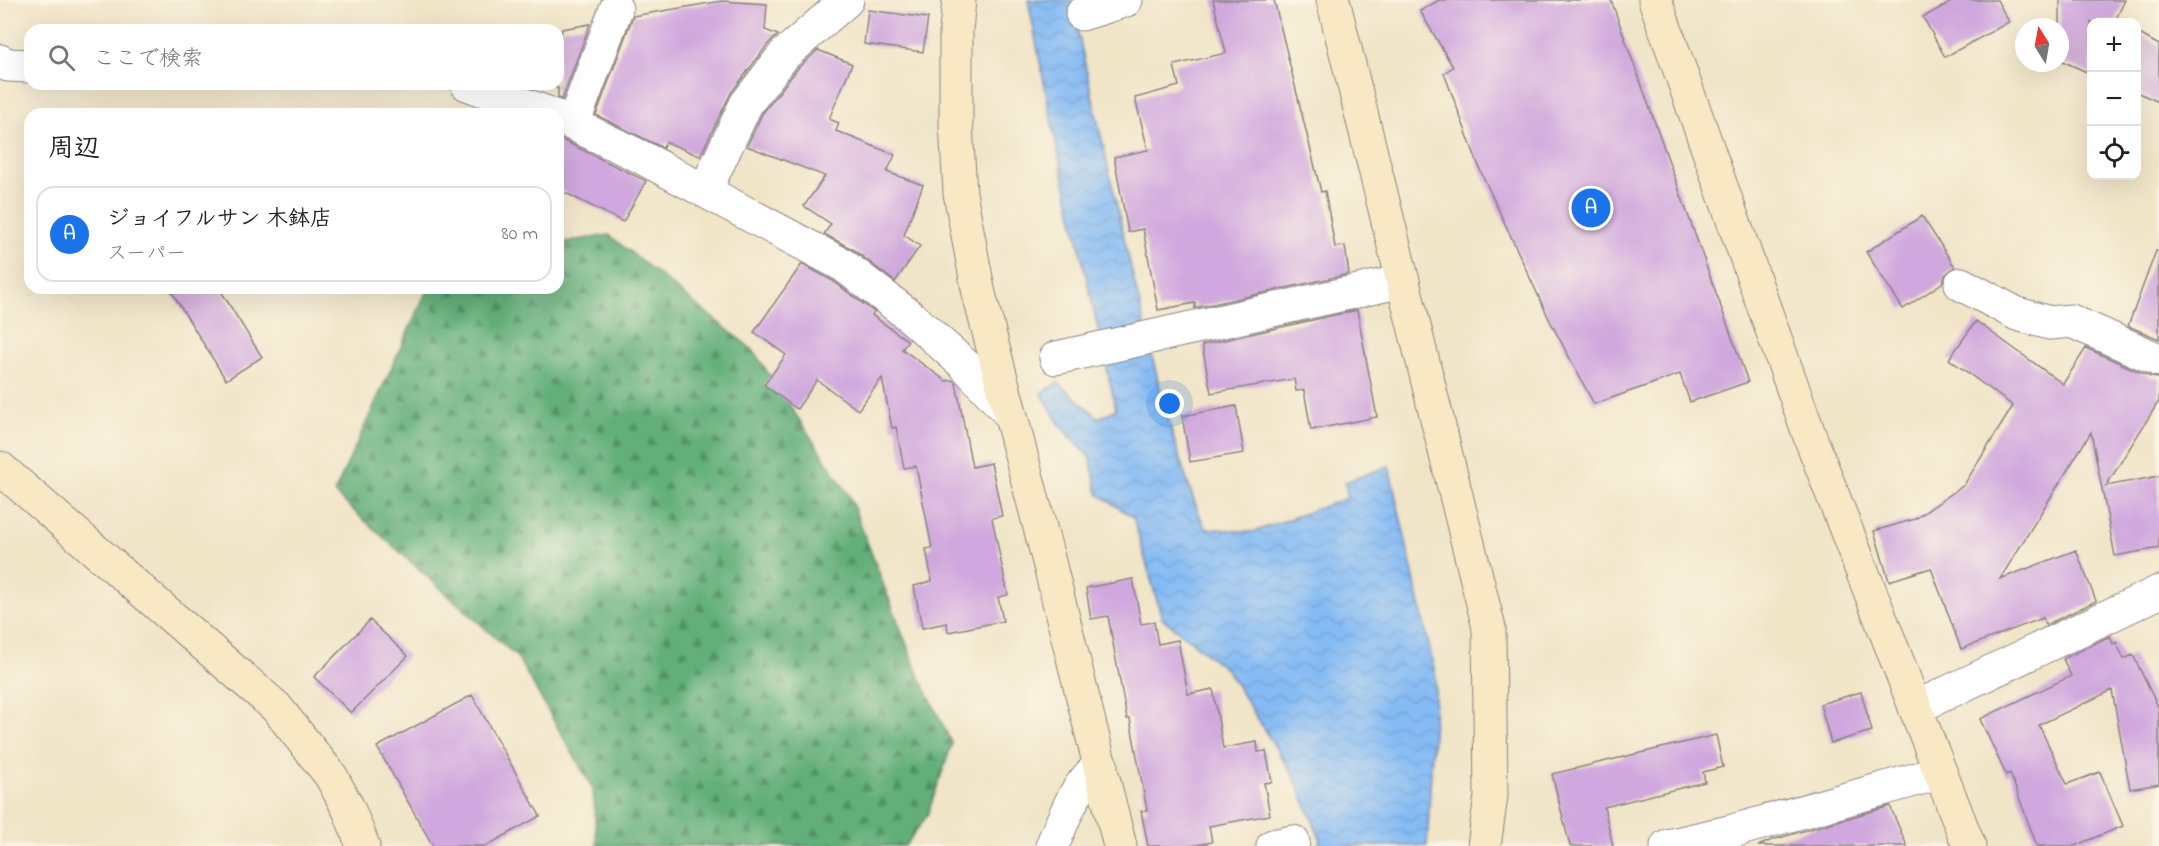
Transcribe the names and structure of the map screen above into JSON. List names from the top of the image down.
{
  "north": "top",
  "page": {
    "map_buttons": ["+", "−"],
    "search": "ここで検索",
    "heading": "周辺",
    "pins": "A",
    "list": [
      {
        "mark": "A",
        "name": "ジョイフルサン 木鉢店",
        "note": "スーパー",
        "value": "80 m"
      }
    ]
  }
}
